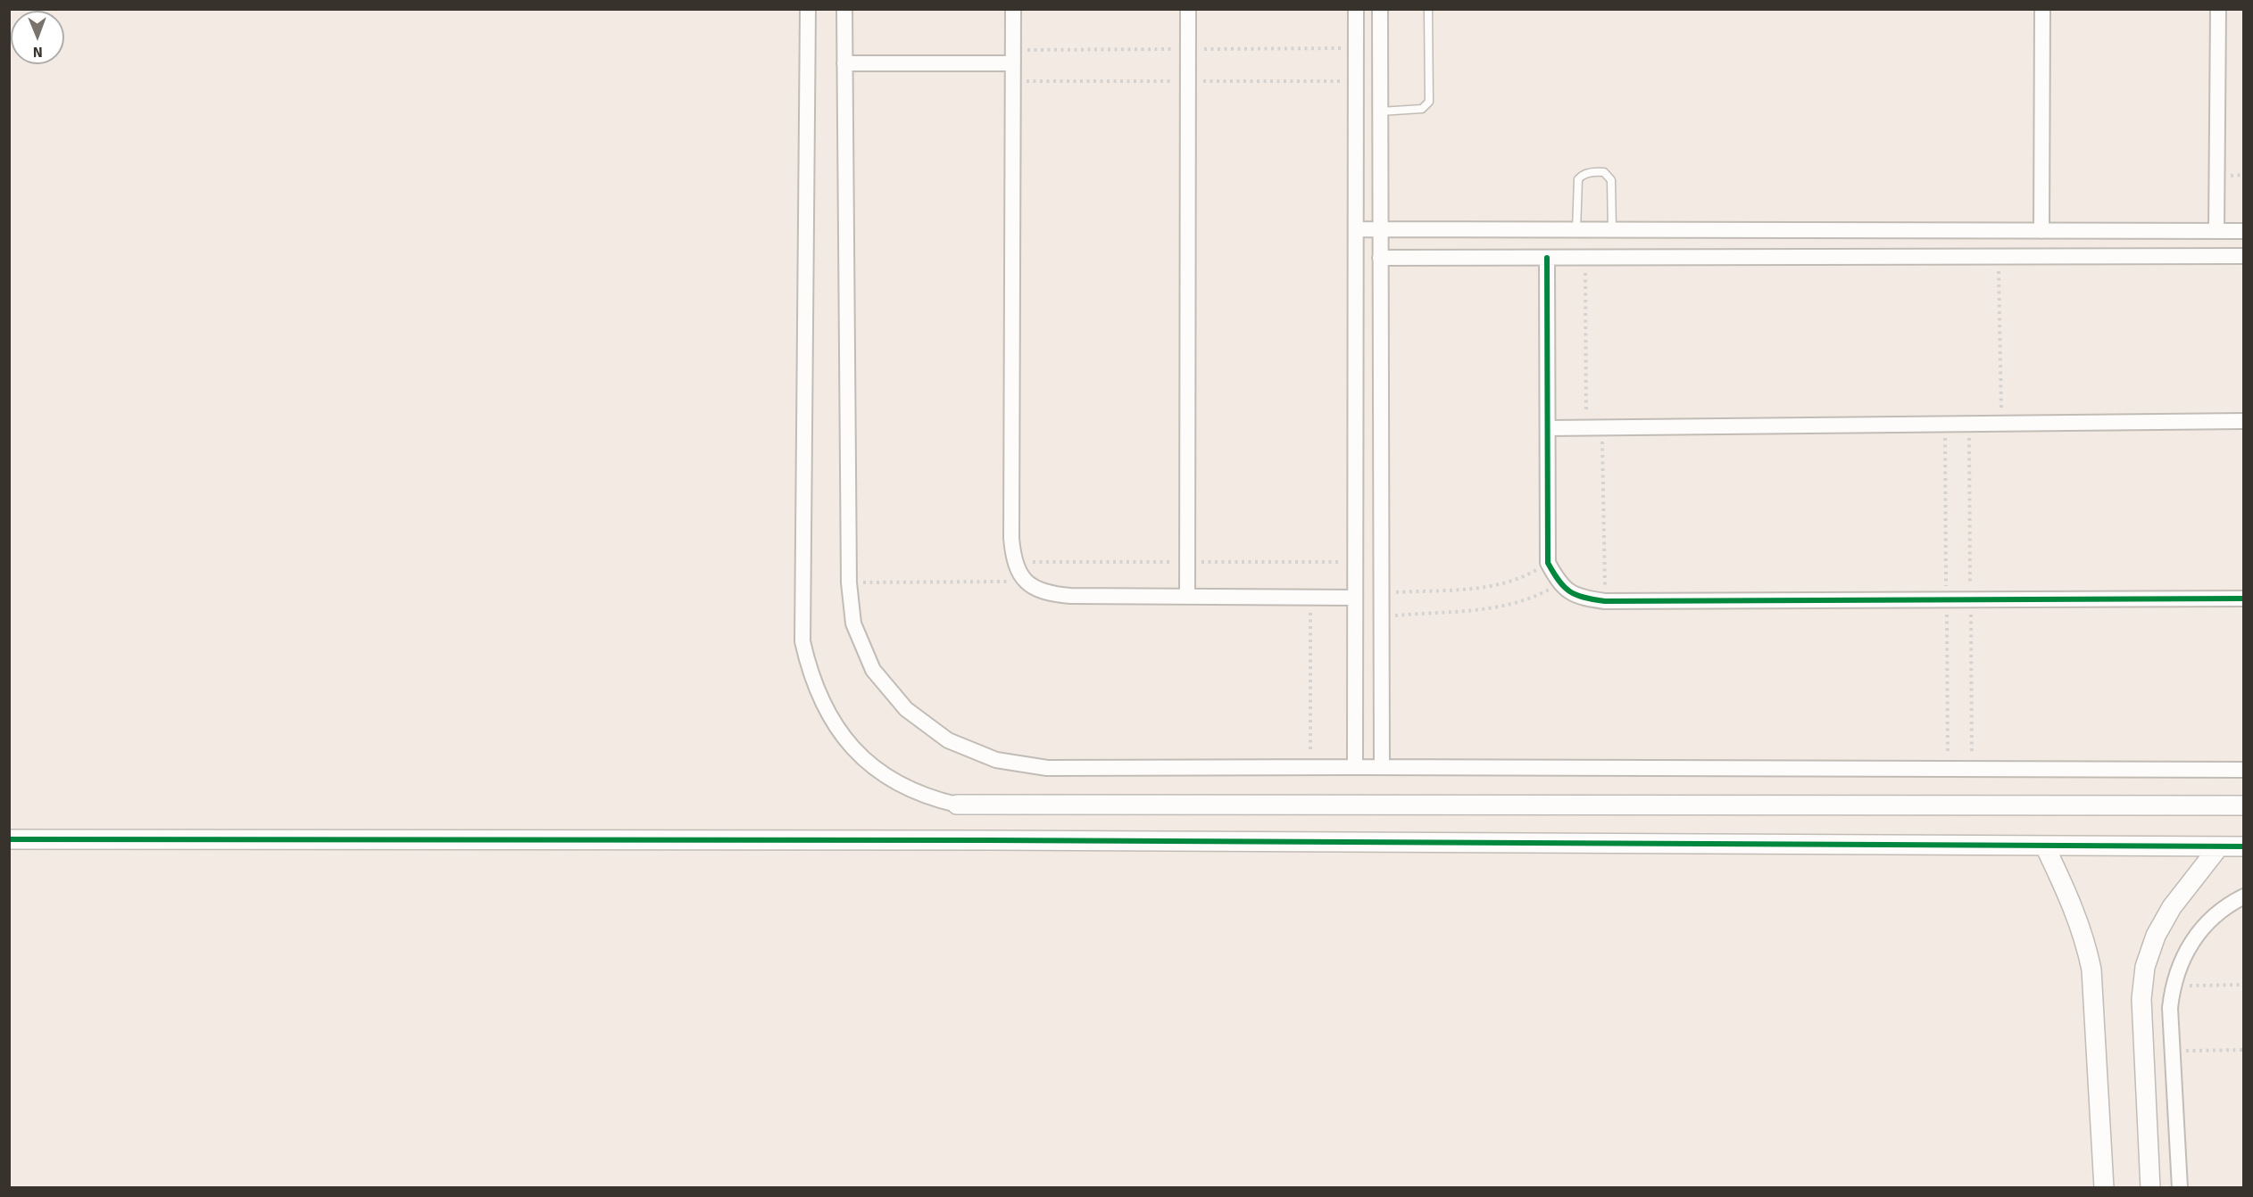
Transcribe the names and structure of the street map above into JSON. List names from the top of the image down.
{
  "north": "bottom"
}
